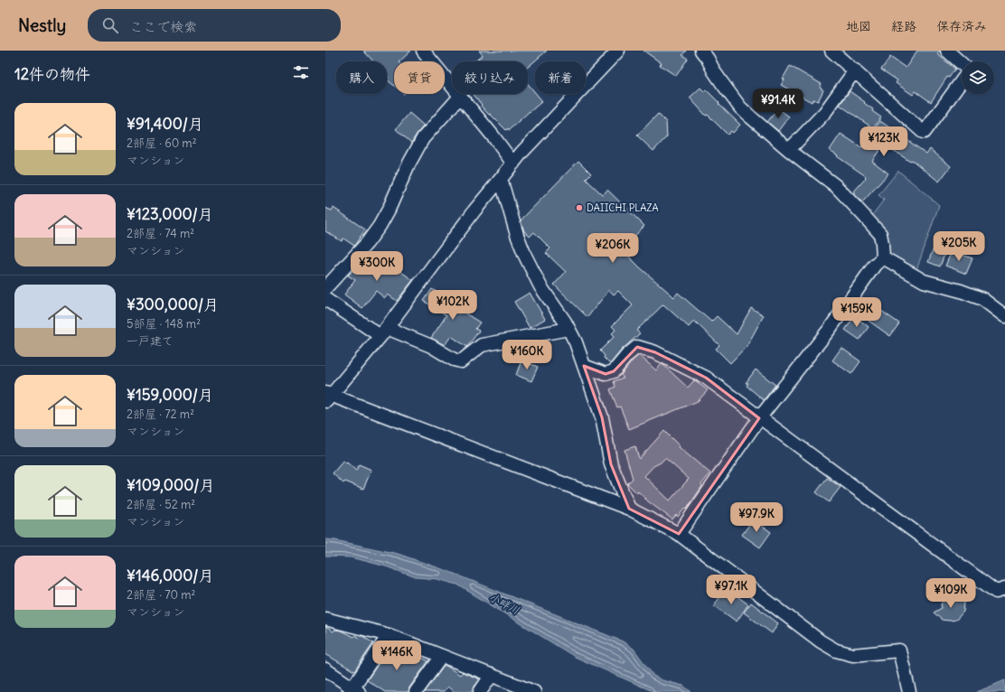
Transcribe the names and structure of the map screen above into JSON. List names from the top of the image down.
{
  "water": ["小畔川"],
  "places": ["DAIICHI PLAZA"],
  "page": {
    "header": "Nestly",
    "search": "ここで検索",
    "nav": ["地図", "経路", "保存済み"],
    "heading": "12件の物件",
    "chip": [
      "購入",
      "賃貸",
      "絞り込み",
      "新着"
    ],
    "price": [
      "¥91.4K",
      "¥123K",
      "¥205K",
      "¥206K",
      "¥300K",
      "¥102K",
      "¥159K",
      "¥160K",
      "¥97.9K",
      "¥97.1K",
      "¥109K",
      "¥146K"
    ],
    "list": [
      {
        "name": "¥91,400/月",
        "note": "2部屋 · 60 m² · マンション"
      },
      {
        "name": "¥123,000/月",
        "note": "2部屋 · 74 m² · マンション"
      },
      {
        "name": "¥300,000/月",
        "note": "5部屋 · 148 m² · 一戸建て"
      },
      {
        "name": "¥159,000/月",
        "note": "2部屋 · 72 m² · マンション"
      },
      {
        "name": "¥109,000/月",
        "note": "2部屋 · 52 m² · マンション"
      },
      {
        "name": "¥146,000/月",
        "note": "2部屋 · 70 m² · マンション"
      }
    ]
  }
}
